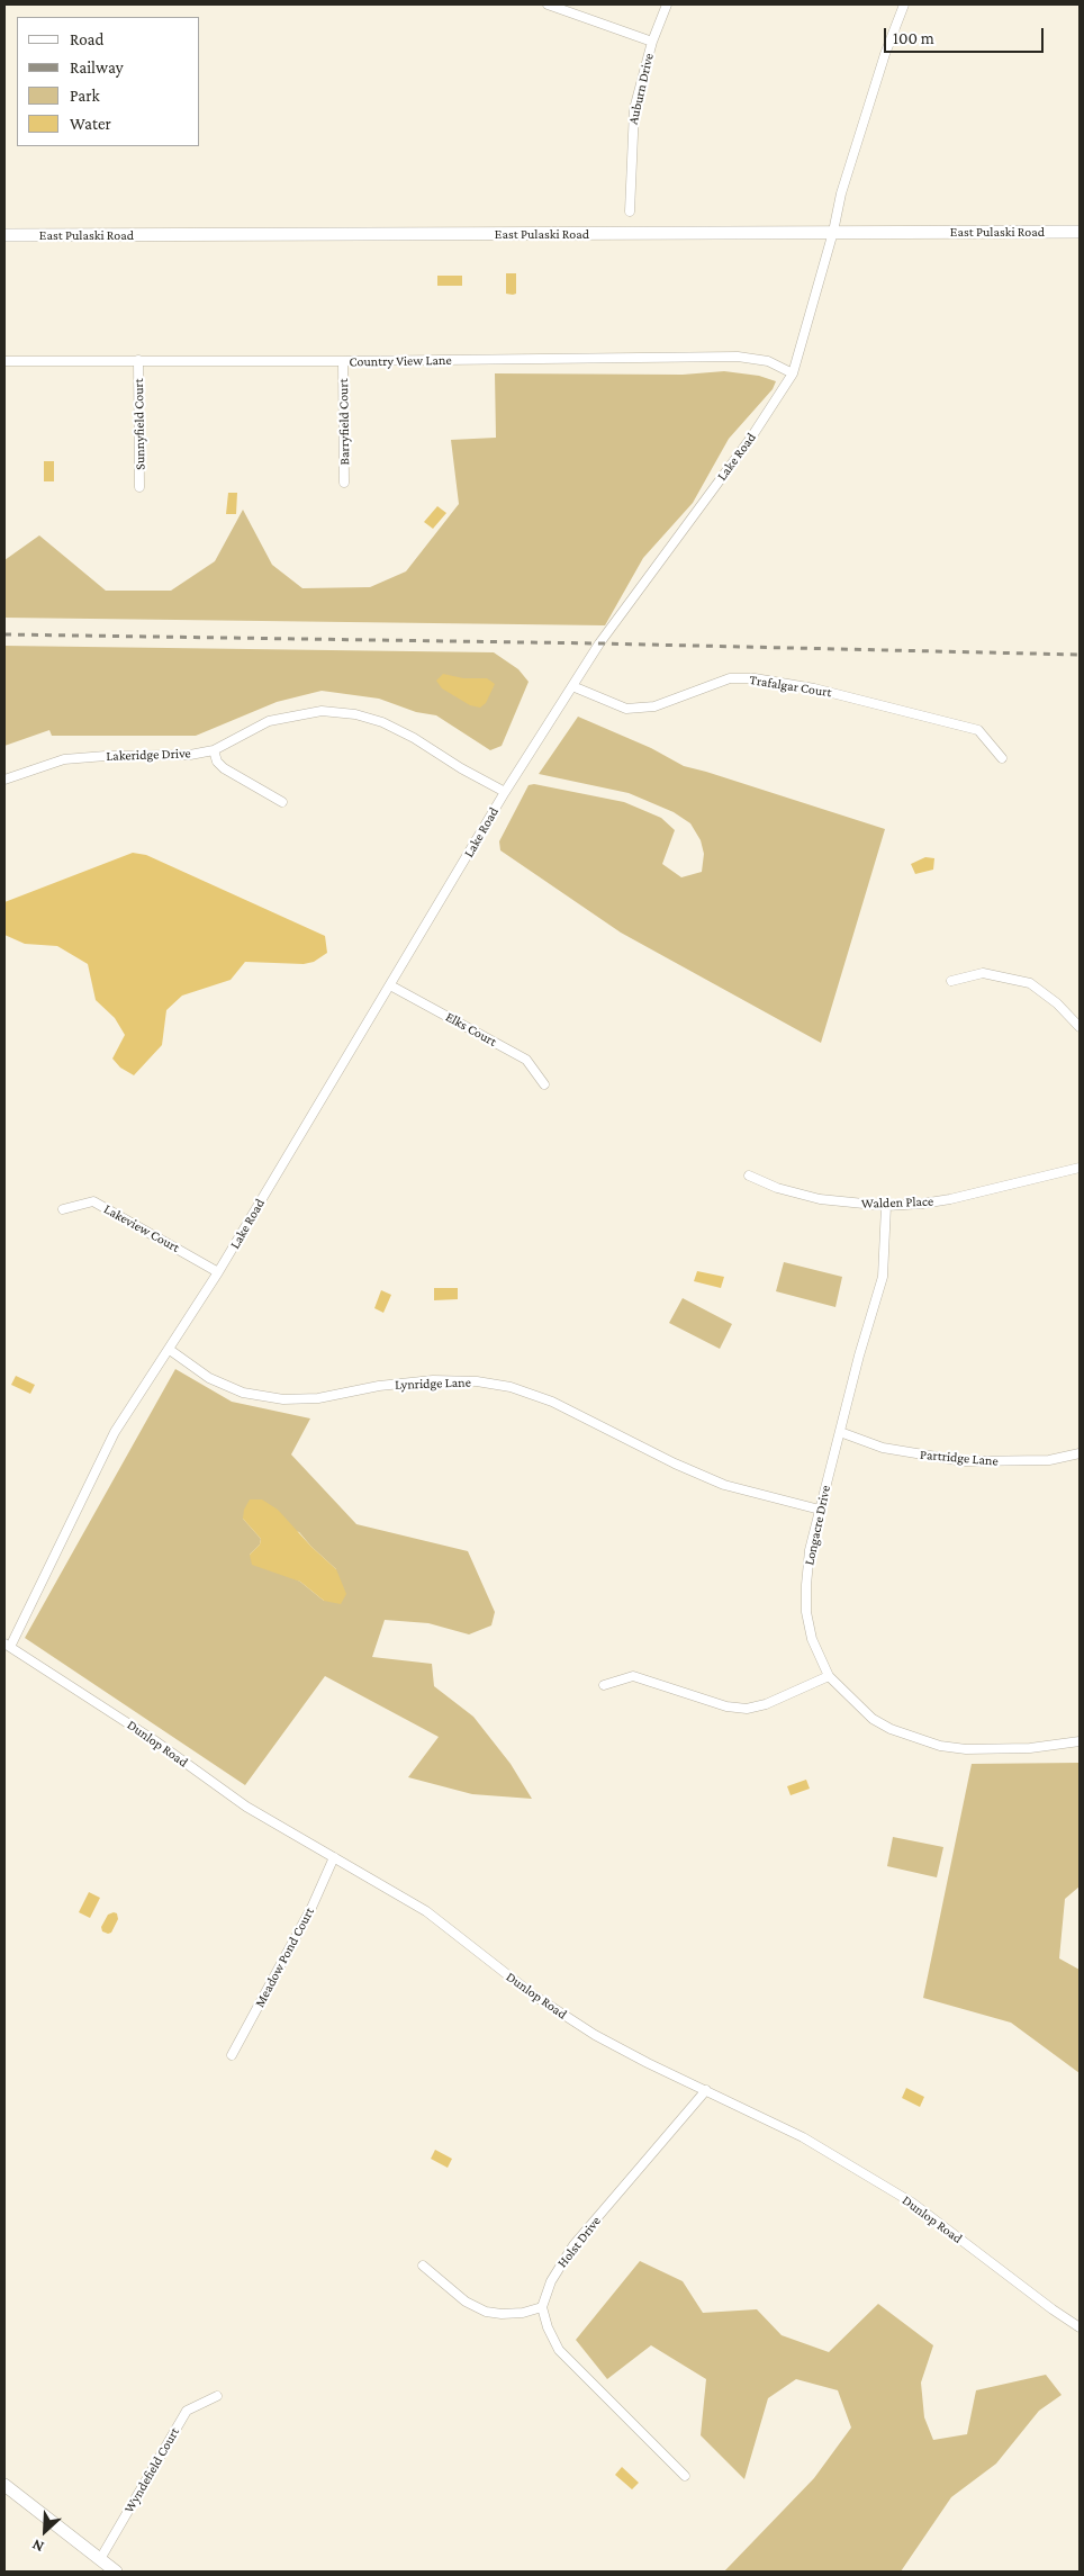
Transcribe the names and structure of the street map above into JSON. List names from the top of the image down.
{
  "streets": {
    "main road": ["East Pulaski Road"],
    "street": [
      "Auburn Drive",
      "Country View Lane",
      "Barryfield Court",
      "Sunnyfield Court",
      "Lake Road",
      "Trafalgar Court",
      "Lakeridge Drive",
      "Elks Court",
      "Walden Place",
      "Lakeview Court",
      "Lynridge Lane",
      "Partridge Lane",
      "Longacre Drive",
      "Dunlop Road",
      "Meadow Pond Court",
      "Holst Drive",
      "Wyndefield Court"
    ]
  },
  "crossings": [
    ["East Pulaski Road", "Lake Road"],
    ["Country View Lane", "Barryfield Court"],
    ["Country View Lane", "Sunnyfield Court"],
    ["Country View Lane", "Lake Road"],
    ["Lake Road", "Trafalgar Court"],
    ["Lake Road", "Lakeridge Drive"],
    ["Lake Road", "Elks Court"],
    ["Lake Road", "Lakeview Court"],
    ["Lake Road", "Lynridge Lane"],
    ["Lake Road", "Dunlop Road"],
    ["Walden Place", "Longacre Drive"],
    ["Lynridge Lane", "Longacre Drive"],
    ["Partridge Lane", "Longacre Drive"],
    ["Dunlop Road", "Meadow Pond Court"],
    ["Dunlop Road", "Holst Drive"]
  ],
  "legend": [
    "Road",
    "Railway",
    "Park",
    "Water"
  ],
  "scale_bar": "100 m",
  "north": "bottom left"
}
